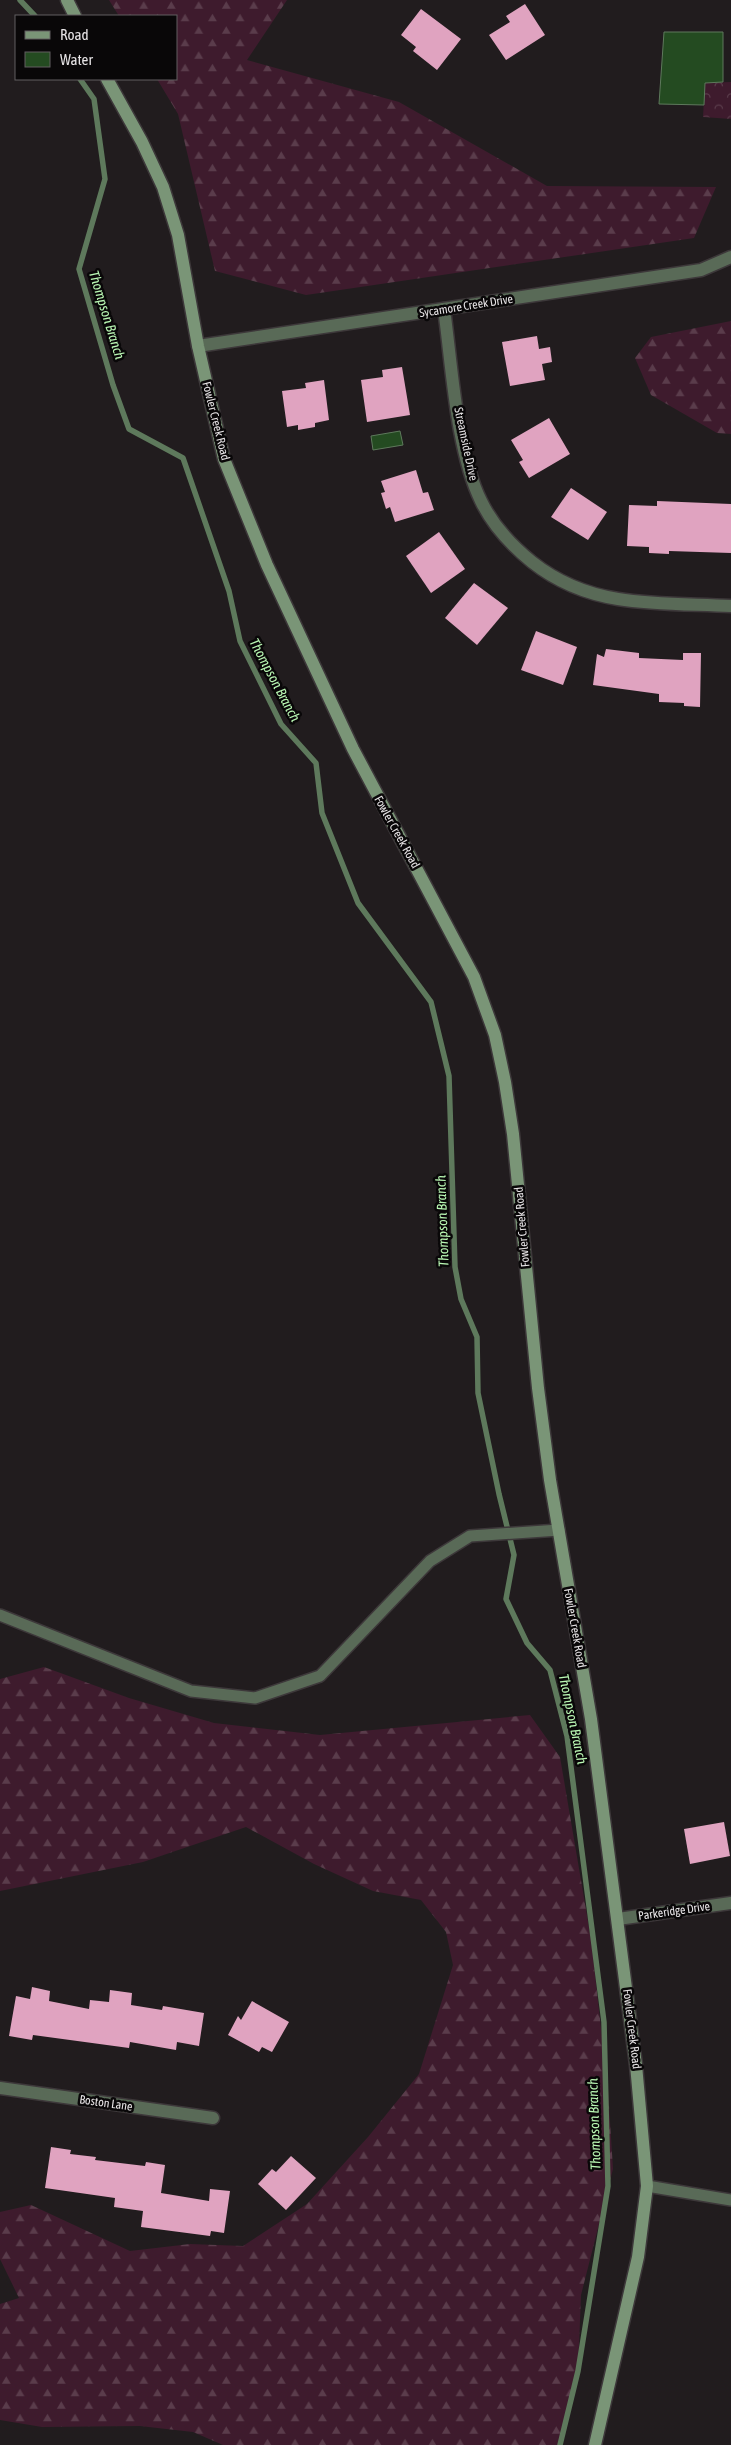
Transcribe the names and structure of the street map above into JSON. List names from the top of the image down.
{
  "streets": {
    "main road": ["Fowler Creek Road"],
    "street": [
      "Sycamore Creek Drive",
      "Streamside Drive",
      "Parkeridge Drive",
      "Boston Lane"
    ]
  },
  "crossings": [
    ["Sycamore Creek Drive", "Fowler Creek Road"],
    ["Sycamore Creek Drive", "Streamside Drive"],
    ["Fowler Creek Road", "Parkeridge Drive"]
  ],
  "water": ["Thompson Branch"],
  "legend": ["Road", "Water"]
}
